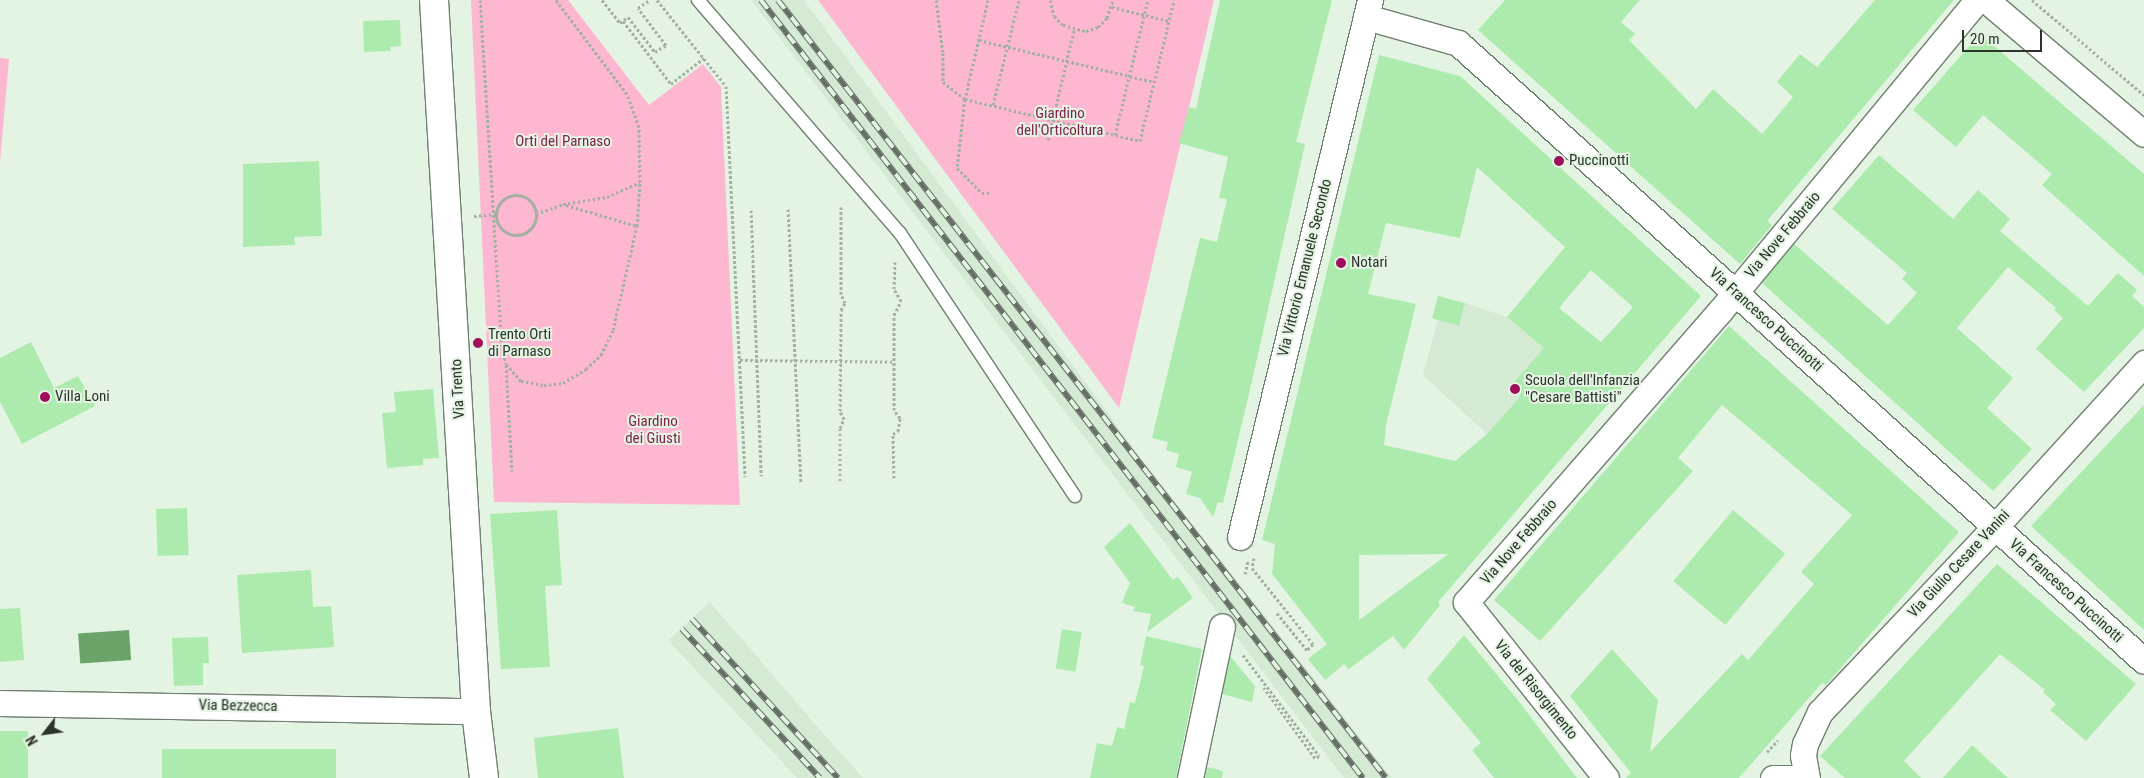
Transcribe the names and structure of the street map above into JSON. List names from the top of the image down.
{
  "streets": {
    "main road": ["Via Trento"],
    "street": [
      "Via Nove Febbraio",
      "Via Vittorio Emanuele Secondo",
      "Via Francesco Puccinotti",
      "Via Giulio Cesare Vanini",
      "Via del Risorgimento",
      "Via Bezzecca"
    ]
  },
  "crossings": [
    ["Via Nove Febbraio", "Via Francesco Puccinotti"],
    ["Via Nove Febbraio", "Via del Risorgimento"],
    ["Via Vittorio Emanuele Secondo", "Via Francesco Puccinotti"],
    ["Via Francesco Puccinotti", "Via Giulio Cesare Vanini"],
    ["Via Trento", "Via Bezzecca"]
  ],
  "parks": ["Giardino dell'Orticoltura", "Orti del Parnaso", "Giardino dei Giusti"],
  "places": [
    "Puccinotti",
    "Notari",
    "Trento Orti di Parnaso",
    "Scuola dell'Infanzia \"Cesare Battisti\"",
    "Villa Loni"
  ],
  "scale_bar": "20 m",
  "north": "bottom left"
}
